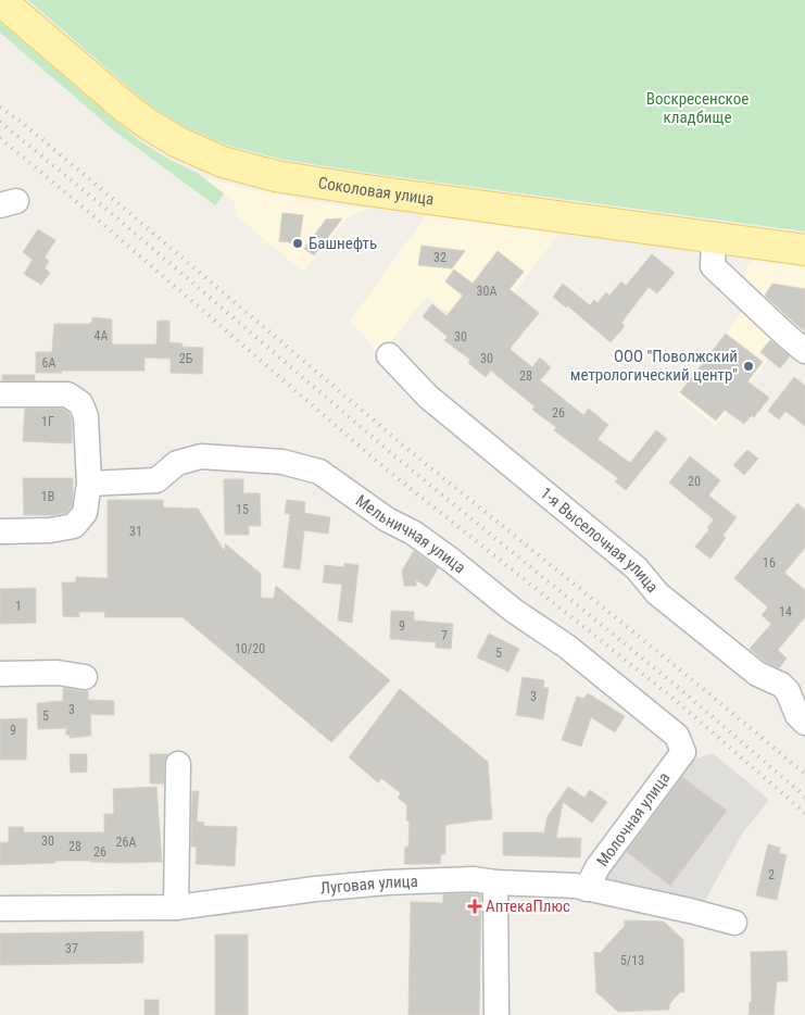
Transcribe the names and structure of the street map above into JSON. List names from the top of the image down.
{
  "streets": {
    "main road": ["Соколовая улица"],
    "street": [
      "Мельничная улица",
      "1-я Выселочная улица",
      "Молочная улица",
      "Луговая улица"
    ]
  },
  "crossings": [
    ["Мельничная улица", "Молочная улица"],
    ["Молочная улица", "Луговая улица"]
  ],
  "parks": ["Воскресенское кладбище"],
  "places": {
    "other": ["Башнефть", "ООО \"Поволжский метрологический центр\""],
    "health": ["АптекаПлюс"]
  },
  "house_numbers": [
    "32",
    "30А",
    "4А",
    "30",
    "2Б",
    "30",
    "6А",
    "28",
    "26",
    "1Г",
    "20",
    "1В",
    "15",
    "31",
    "16",
    "1",
    "14",
    "9",
    "7",
    "10/20",
    "5",
    "3",
    "3",
    "5",
    "9",
    "30",
    "26А",
    "28",
    "26",
    "2",
    "37",
    "5/13"
  ]
}
